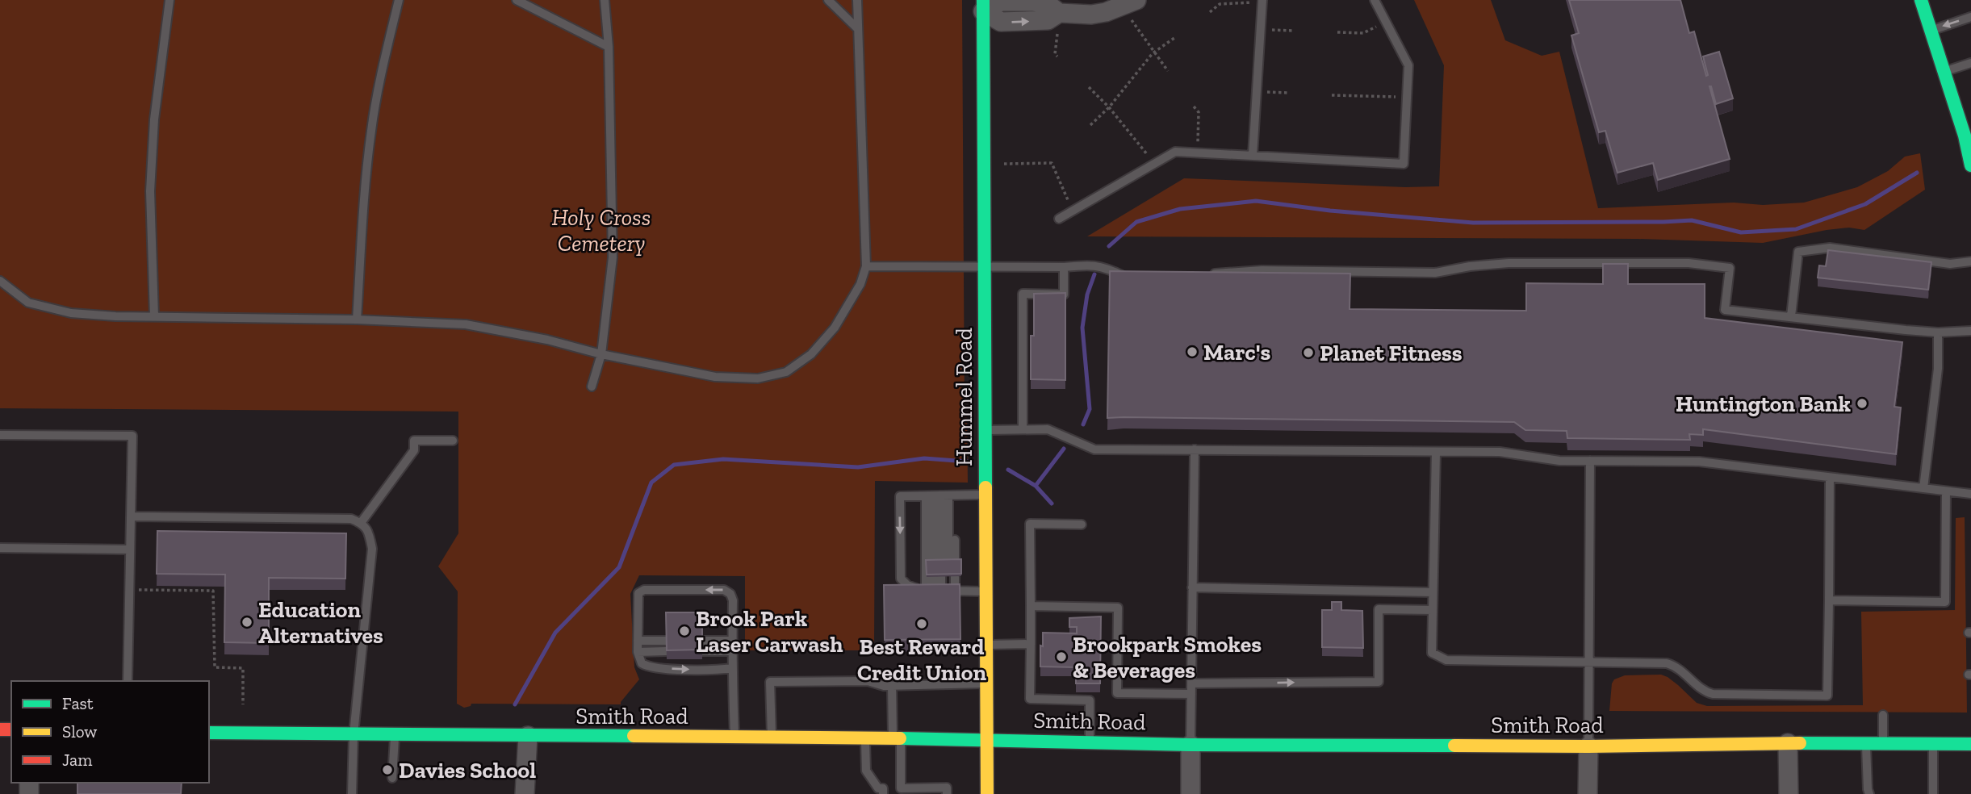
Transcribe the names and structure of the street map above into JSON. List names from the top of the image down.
{
  "streets": {
    "main road": ["Hummel Road", "Smith Road"]
  },
  "crossings": [
    ["Hummel Road", "Smith Road"]
  ],
  "parks": ["Holy Cross Cemetery"],
  "places": [
    "Marc's",
    "Planet Fitness",
    "Huntington Bank",
    "Education Alternatives",
    "Best Reward Credit Union",
    "Brook Park Laser Carwash",
    "Brookpark Smokes & Beverages",
    "Davies School"
  ],
  "legend": ["Fast", "Slow", "Jam"]
}
